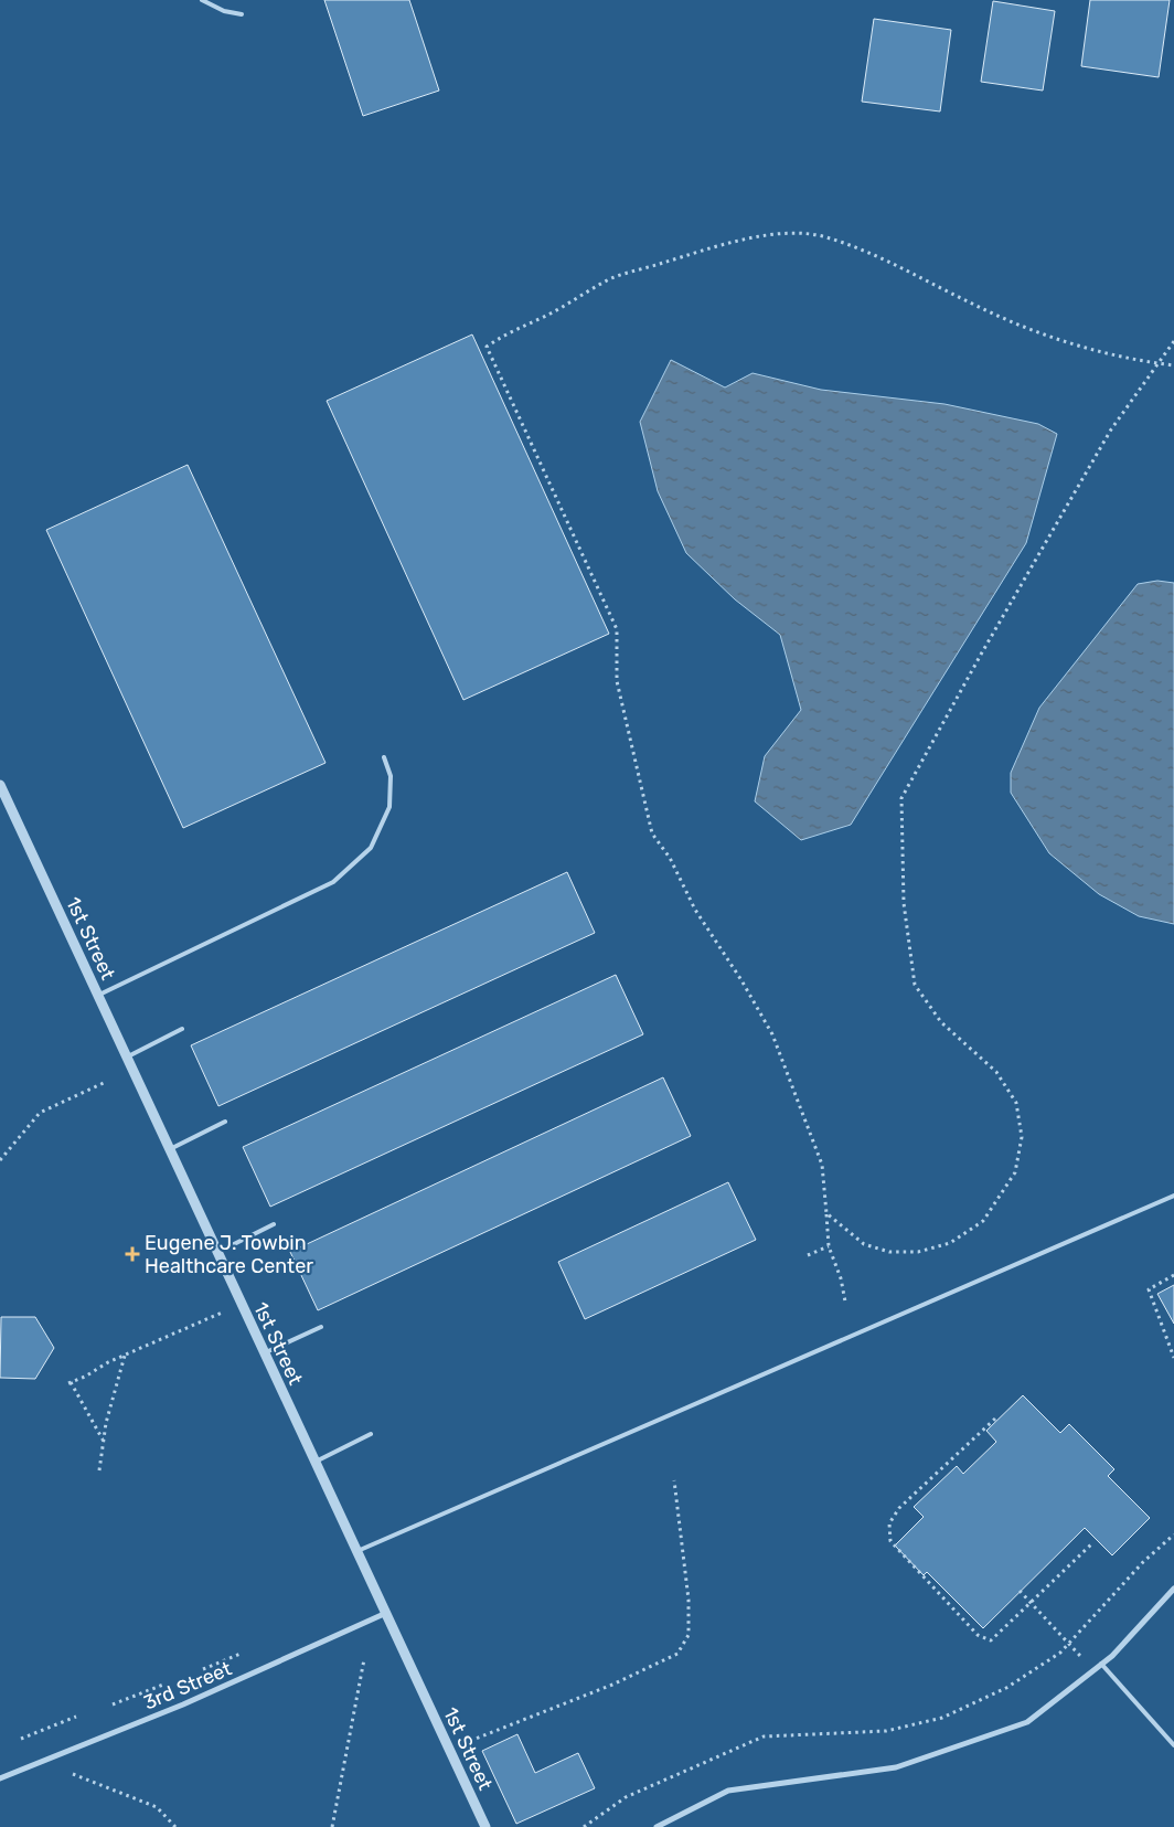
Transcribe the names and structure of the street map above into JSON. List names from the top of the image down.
{
  "streets": {
    "street": ["1st Street", "3rd Street"]
  },
  "crossings": [
    ["1st Street", "3rd Street"]
  ],
  "places": {
    "health": ["Eugene J. Towbin Healthcare Center"]
  }
}
